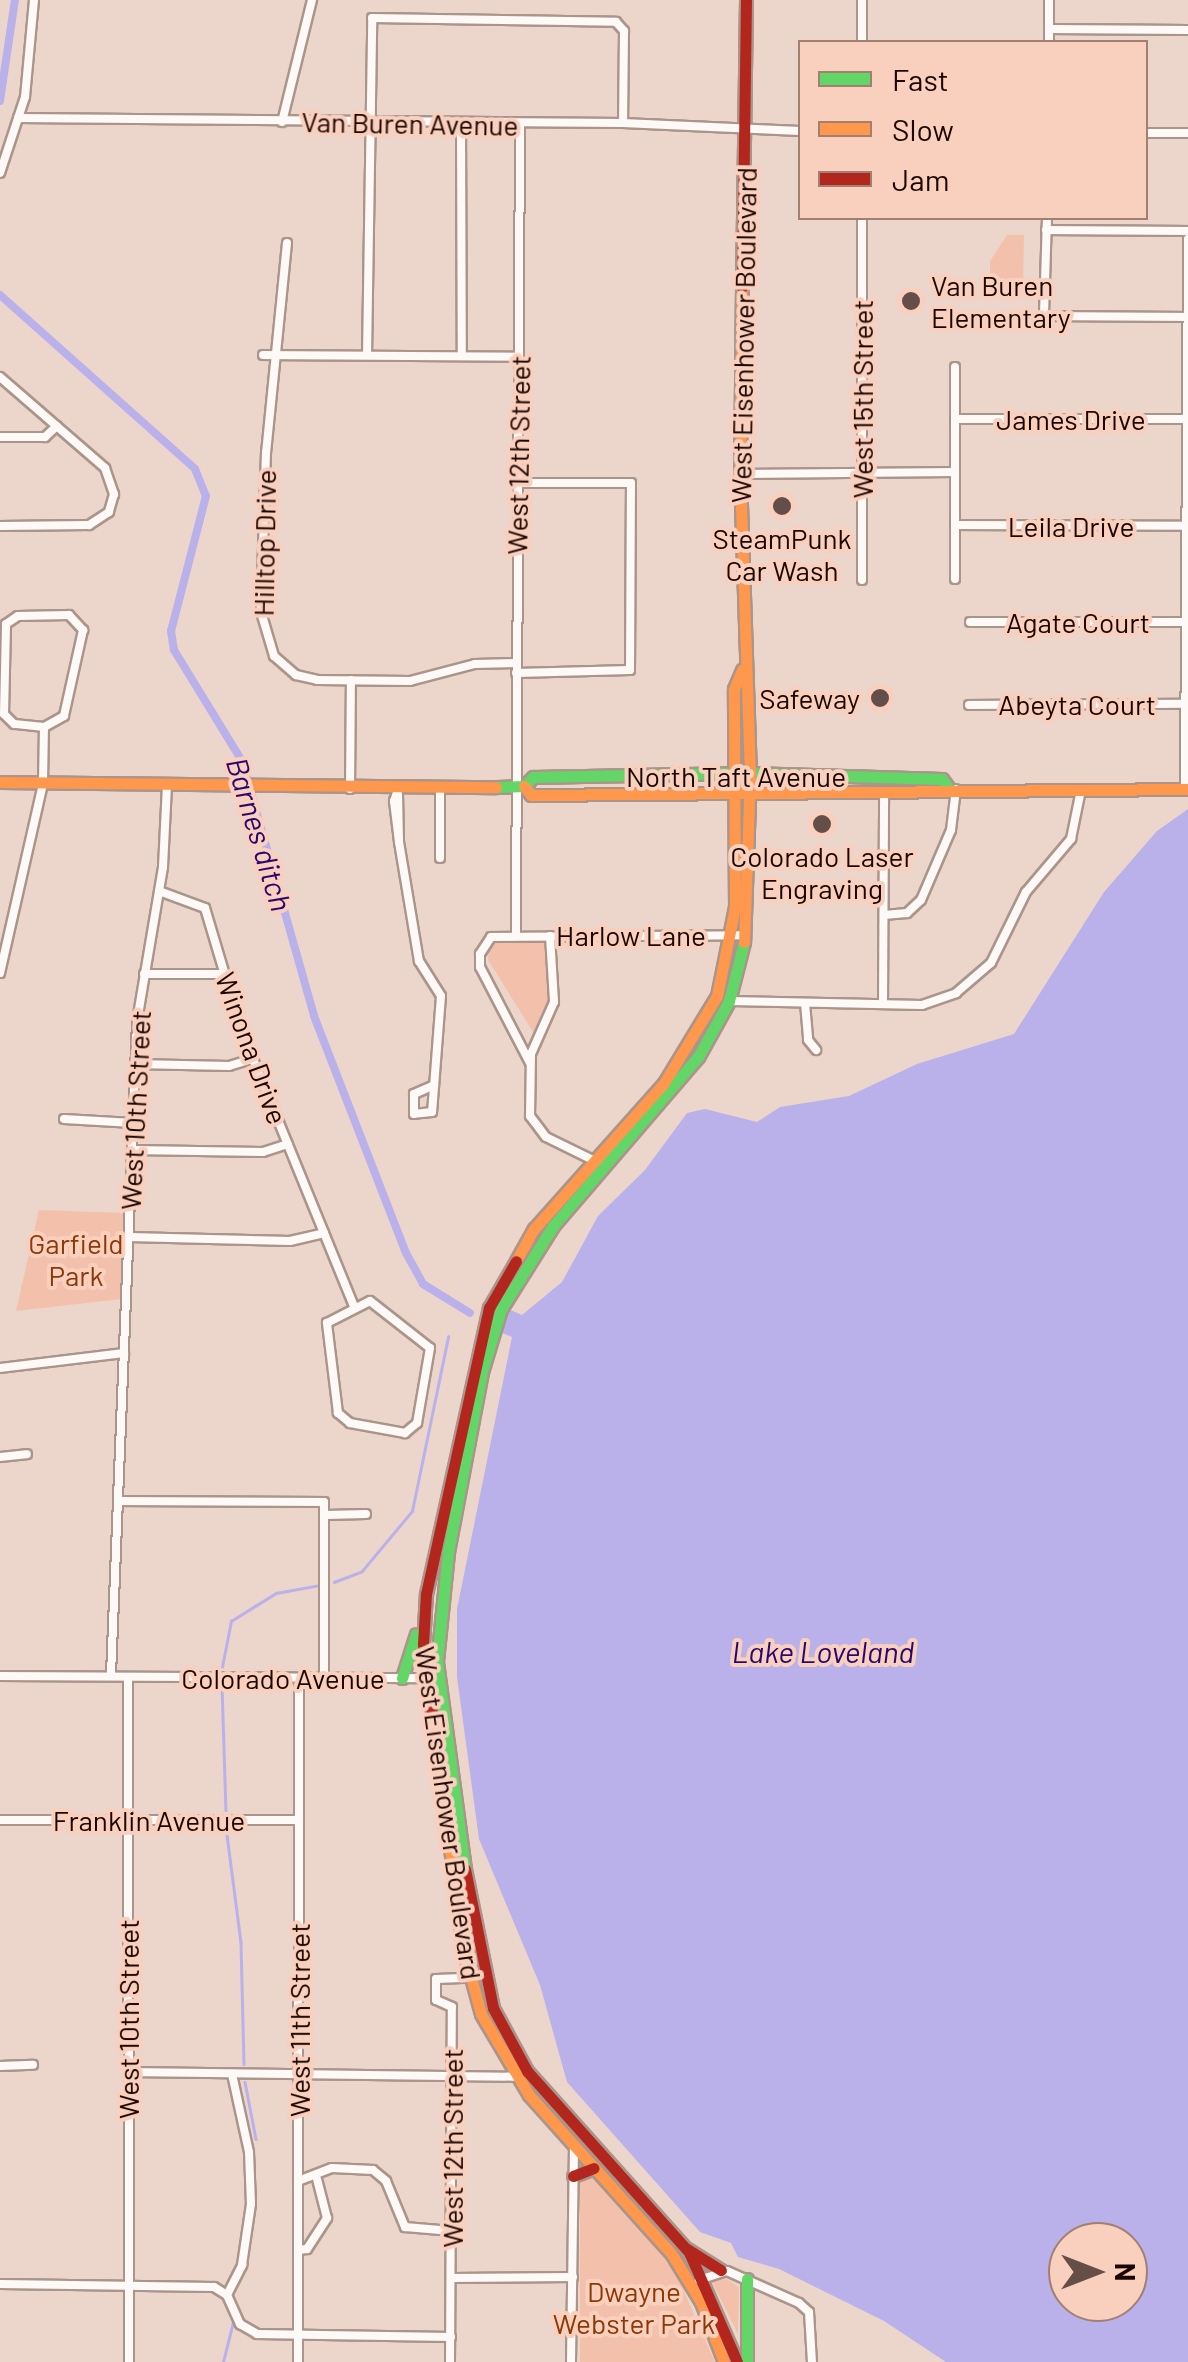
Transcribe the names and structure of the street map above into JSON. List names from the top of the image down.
{
  "streets": {
    "main road": ["West Eisenhower Boulevard", "North Taft Avenue"],
    "street": [
      "Van Buren Avenue",
      "West 15th Street",
      "James Drive",
      "West 12th Street",
      "Leila Drive",
      "Hilltop Drive",
      "Agate Court",
      "Abeyta Court",
      "Harlow Lane",
      "Winona Drive",
      "West 10th Street",
      "Colorado Avenue",
      "Franklin Avenue",
      "West 11th Street"
    ]
  },
  "crossings": [
    ["Van Buren Avenue", "West Eisenhower Boulevard"],
    ["Van Buren Avenue", "West 12th Street"],
    ["West Eisenhower Boulevard", "West 12th Street"],
    ["West Eisenhower Boulevard", "North Taft Avenue"],
    ["West Eisenhower Boulevard", "Harlow Lane"],
    ["West Eisenhower Boulevard", "Colorado Avenue"],
    ["West 12th Street", "Hilltop Drive"],
    ["West 12th Street", "North Taft Avenue"],
    ["West 12th Street", "Harlow Lane"],
    ["North Taft Avenue", "West 10th Street"],
    ["Winona Drive", "West 10th Street"],
    ["West 10th Street", "Colorado Avenue"],
    ["West 10th Street", "Franklin Avenue"],
    ["Colorado Avenue", "West 11th Street"],
    ["Franklin Avenue", "West 11th Street"]
  ],
  "water": ["Barnes ditch", "Lake Loveland"],
  "parks": ["Garfield Park", "Dwayne Webster Park"],
  "places": [
    "Van Buren Elementary",
    "SteamPunk Car Wash",
    "Safeway",
    "Colorado Laser Engraving"
  ],
  "legend": ["Fast", "Slow", "Jam"],
  "north": "right"
}
